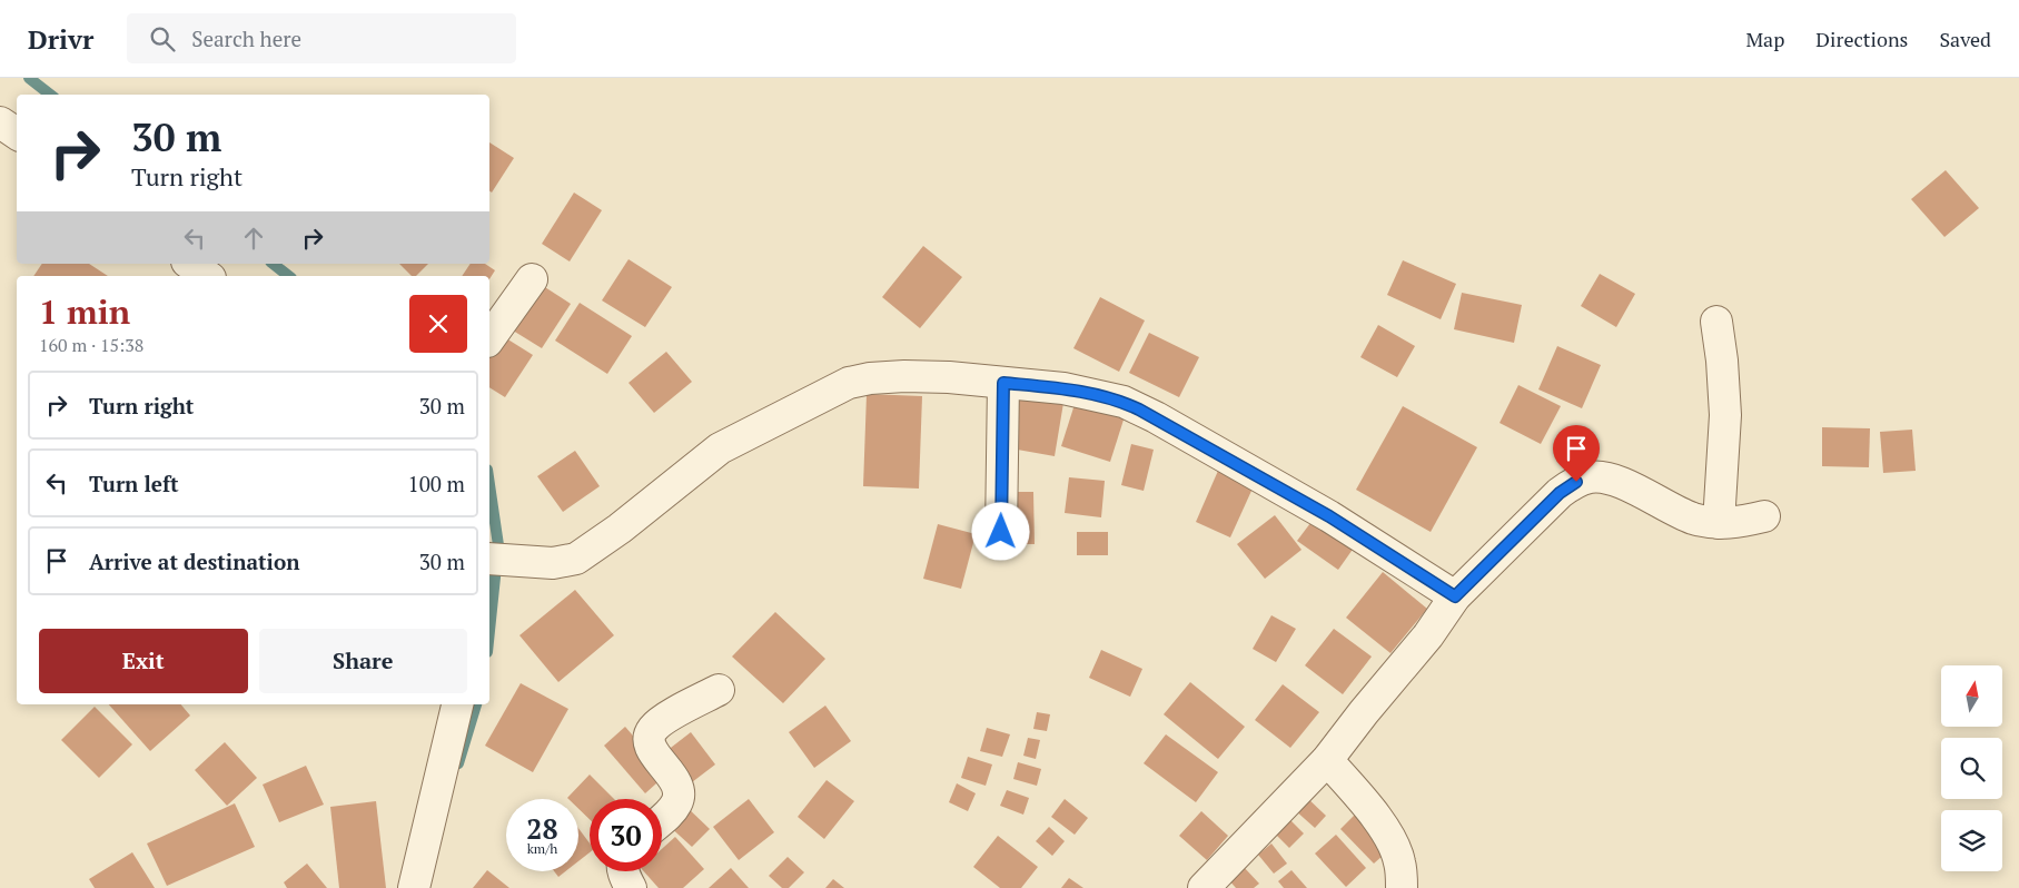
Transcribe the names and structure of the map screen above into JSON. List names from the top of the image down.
{
  "north": "top",
  "page": {
    "header": "Drivr",
    "search": "Search here",
    "nav": ["Map", "Directions", "Saved"],
    "turn": ["30 m", "Turn right"],
    "heading": ["1 min", "160 m · 15:38"],
    "list": [
      {
        "name": "Turn right",
        "value": "30 m"
      },
      {
        "name": "Turn left",
        "value": "100 m"
      },
      {
        "name": "Arrive at destination",
        "value": "30 m"
      }
    ],
    "buttons": ["Exit", "Share"],
    "speed": "28 km/h",
    "limit": "30"
  }
}
